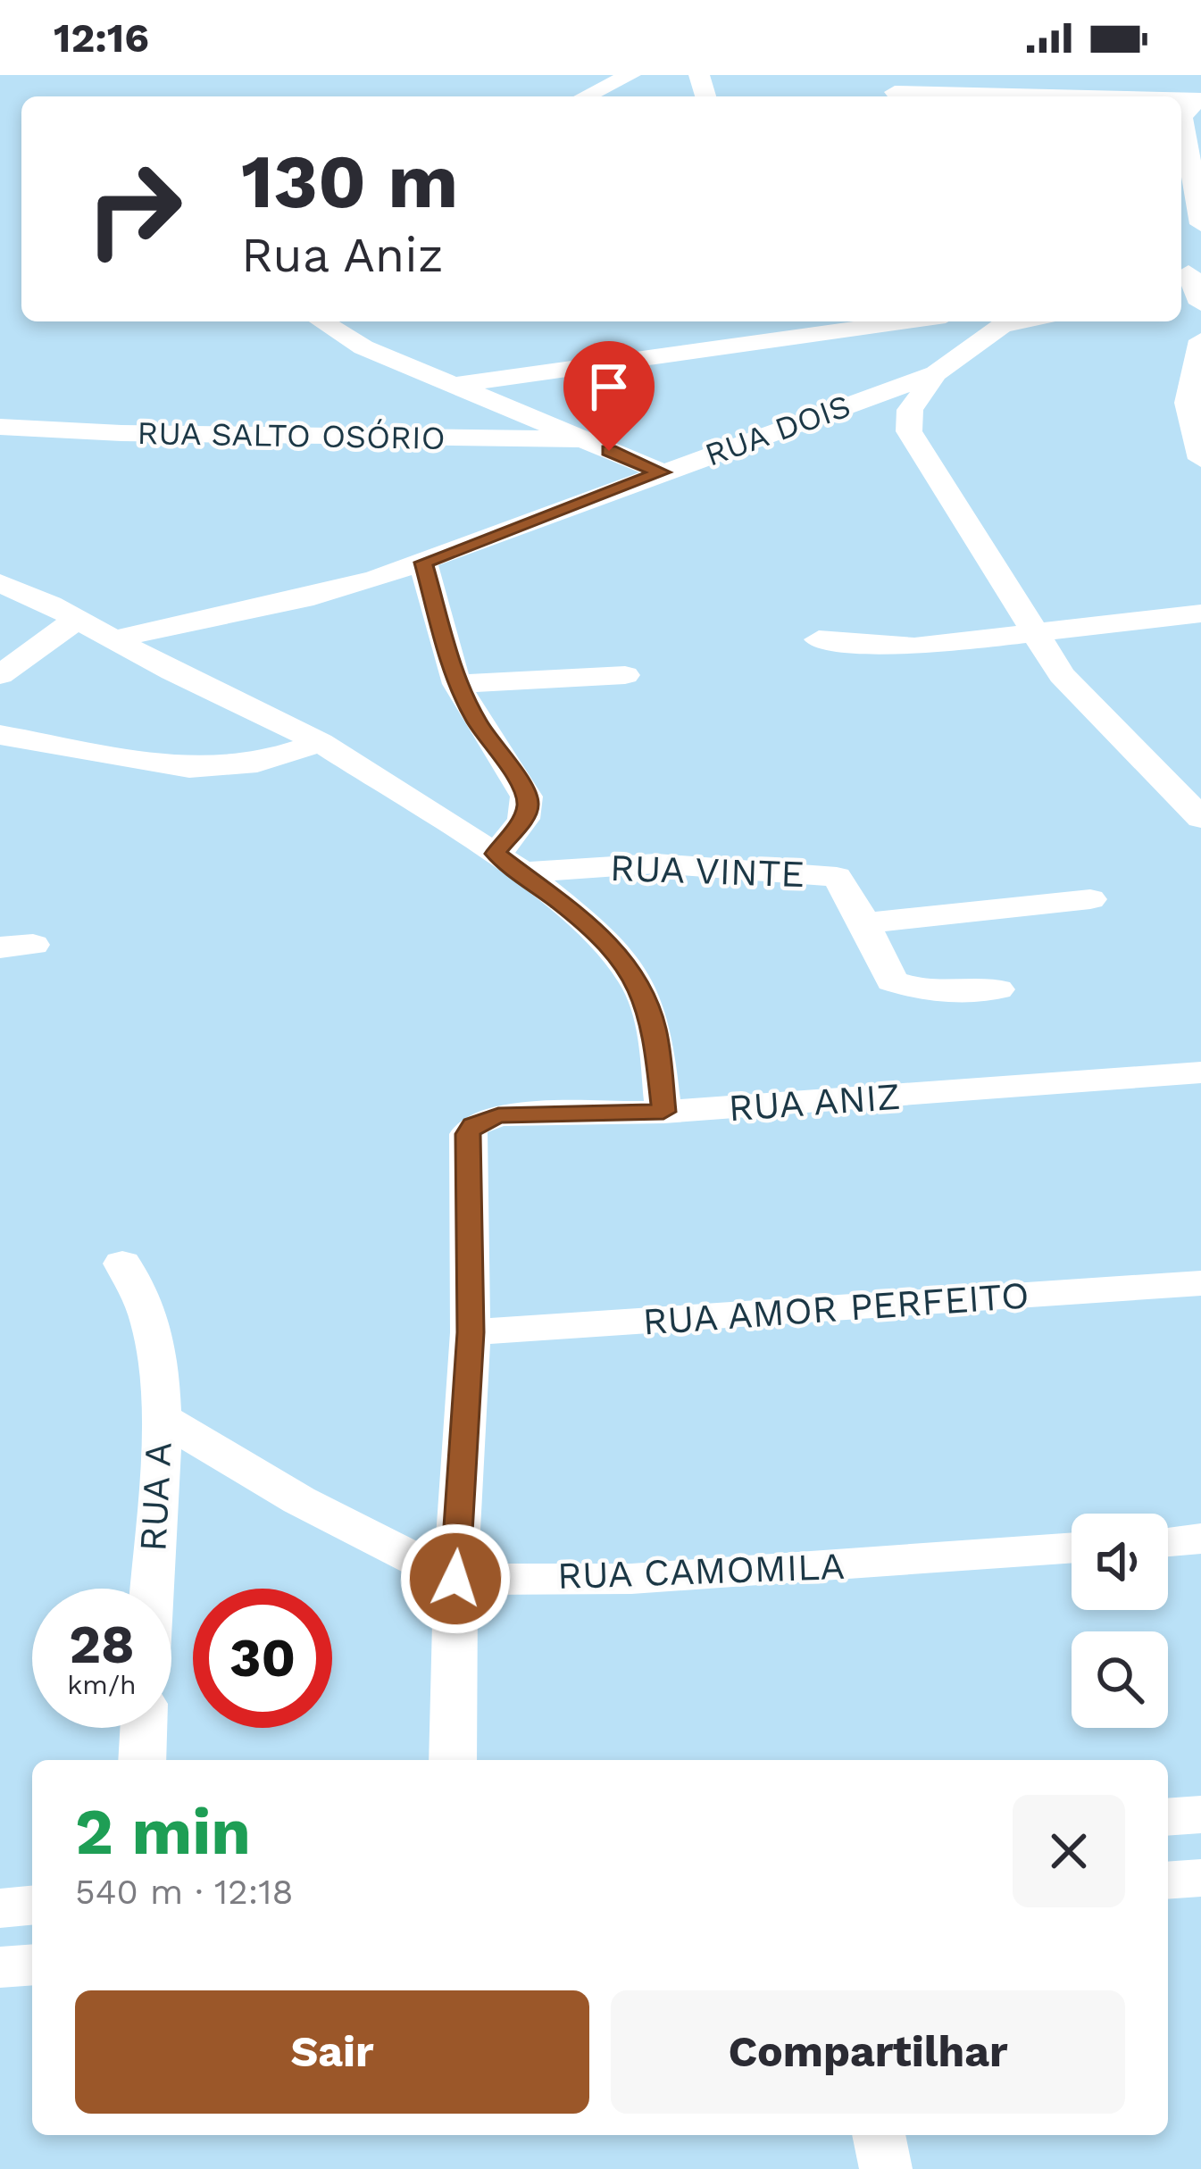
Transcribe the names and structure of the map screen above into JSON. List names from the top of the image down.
{
  "streets": {
    "street": [
      "RUA DOIS",
      "RUA SALTO OSÓRIO",
      "RUA VINTE",
      "RUA ANIZ",
      "RUA AMOR PERFEITO",
      "RUA A",
      "RUA CAMOMILA"
    ]
  },
  "crossings": [
    ["RUA ANIZ", "RUA AMOR PERFEITO"],
    ["RUA A", "RUA CAMOMILA"]
  ],
  "page": {
    "status": "12:16",
    "turn": ["130 m", "Rua Aniz"],
    "speed": "28 km/h",
    "limit": "30",
    "heading": ["2 min", "540 m · 12:18"],
    "buttons": ["Sair", "Compartilhar"]
  }
}
